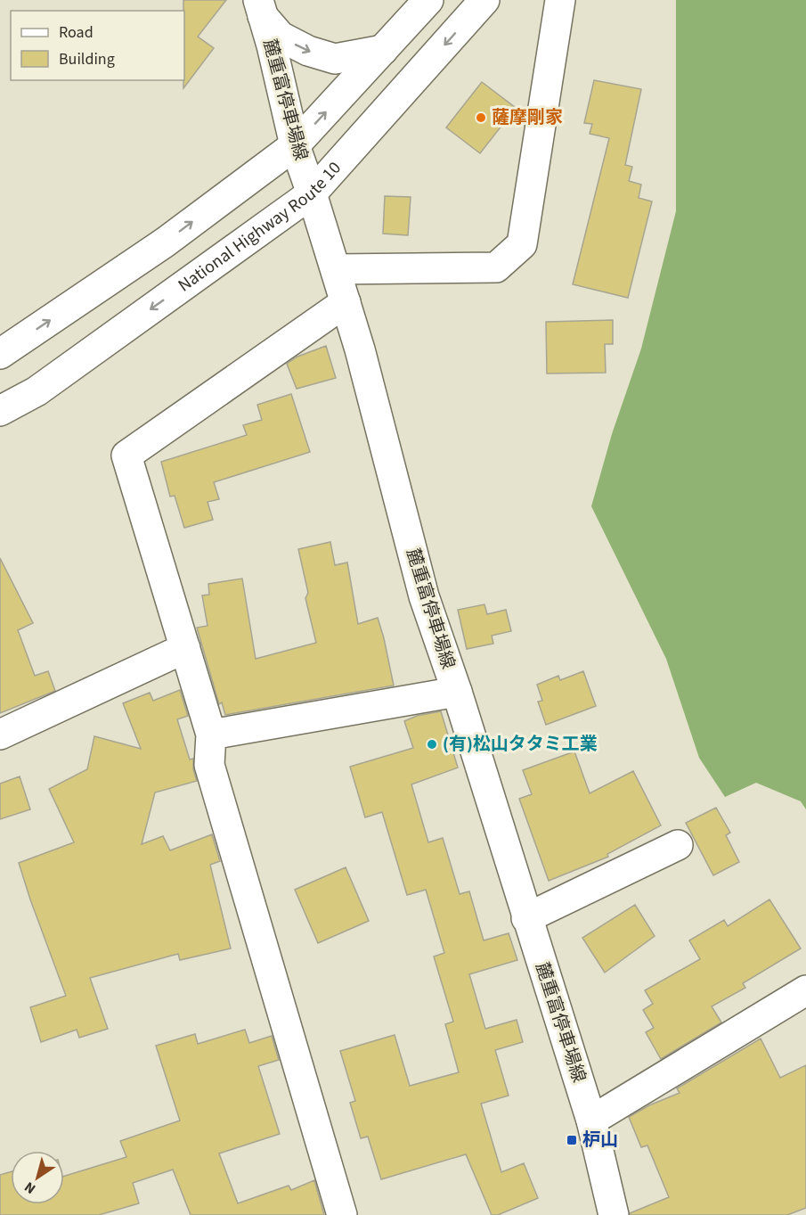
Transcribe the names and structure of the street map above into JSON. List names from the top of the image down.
{
  "streets": {
    "main road": ["麓重富停車場線", "National Highway Route 10"]
  },
  "crossings": [
    ["麓重富停車場線", "National Highway Route 10"]
  ],
  "places": {
    "other": ["薩摩剛家", "(有)松山タタミ工業"],
    "transit": ["枦山"]
  },
  "legend": ["Road", "Building"],
  "north": "bottom left"
}
